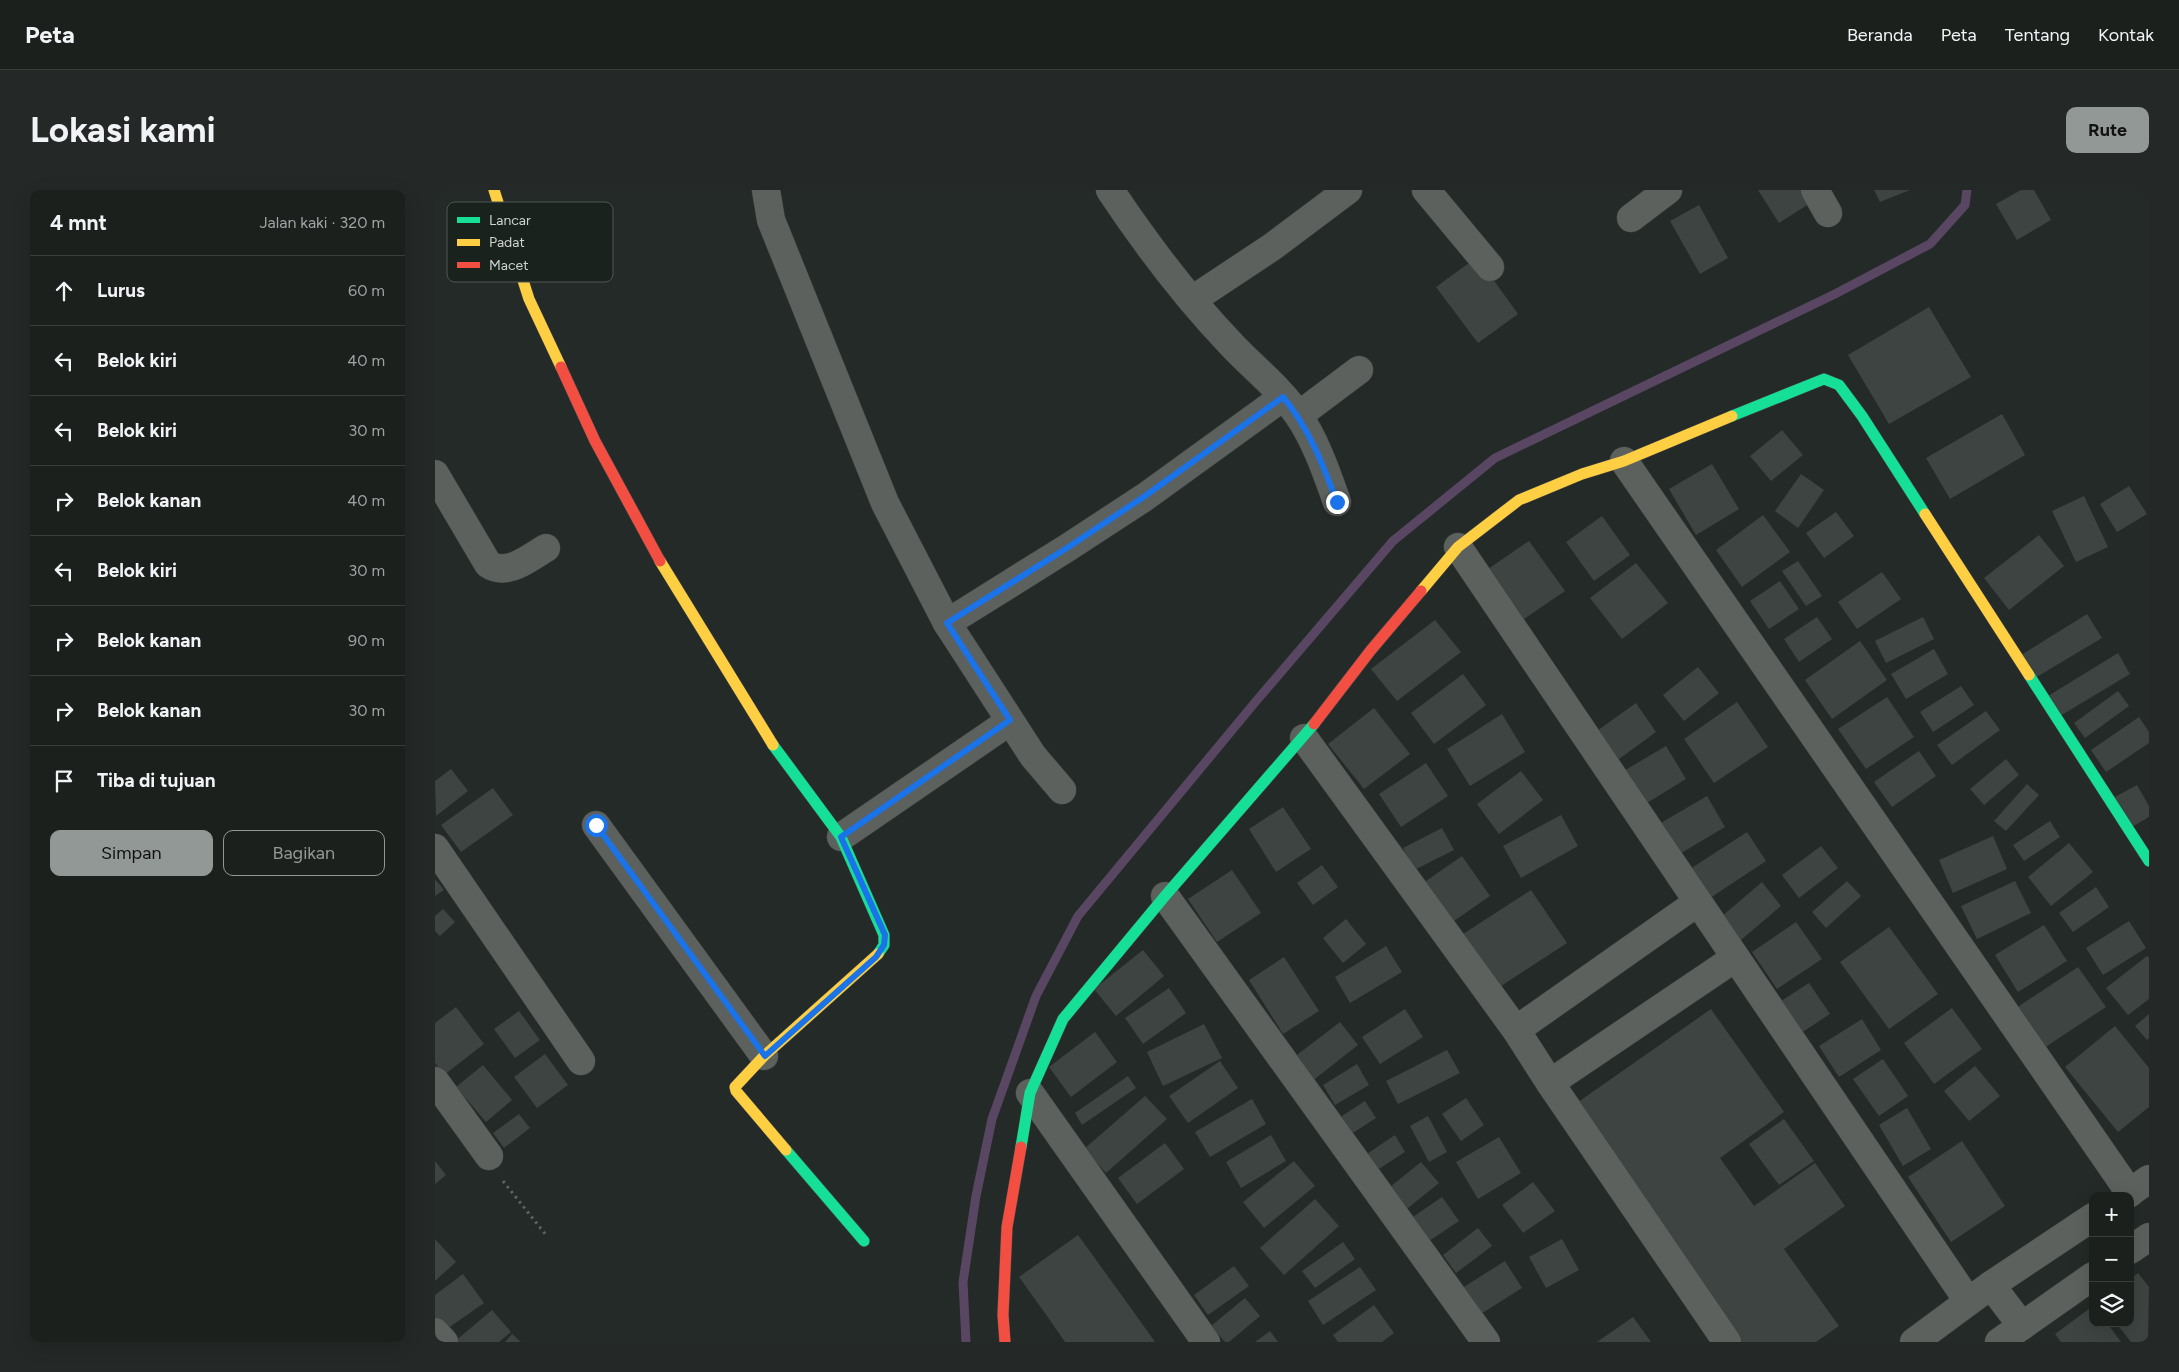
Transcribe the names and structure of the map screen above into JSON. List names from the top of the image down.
{
  "legend": ["Lancar", "Padat", "Macet"],
  "page": {
    "header": "Peta",
    "nav": [
      "Beranda",
      "Peta",
      "Tentang",
      "Kontak"
    ],
    "buttons": [
      "Rute",
      ["Simpan", "Bagikan"]
    ],
    "title": "Lokasi kami",
    "heading": ["4 mnt", "Jalan kaki · 320 m"],
    "list": [
      ["Lurus", "60 m"],
      ["Belok kiri", "40 m"],
      ["Belok kiri", "30 m"],
      ["Belok kanan", "40 m"],
      ["Belok kiri", "30 m"],
      ["Belok kanan", "90 m"],
      ["Belok kanan", "30 m"],
      "Tiba di tujuan"
    ],
    "map_buttons": ["+", "−"]
  }
}
